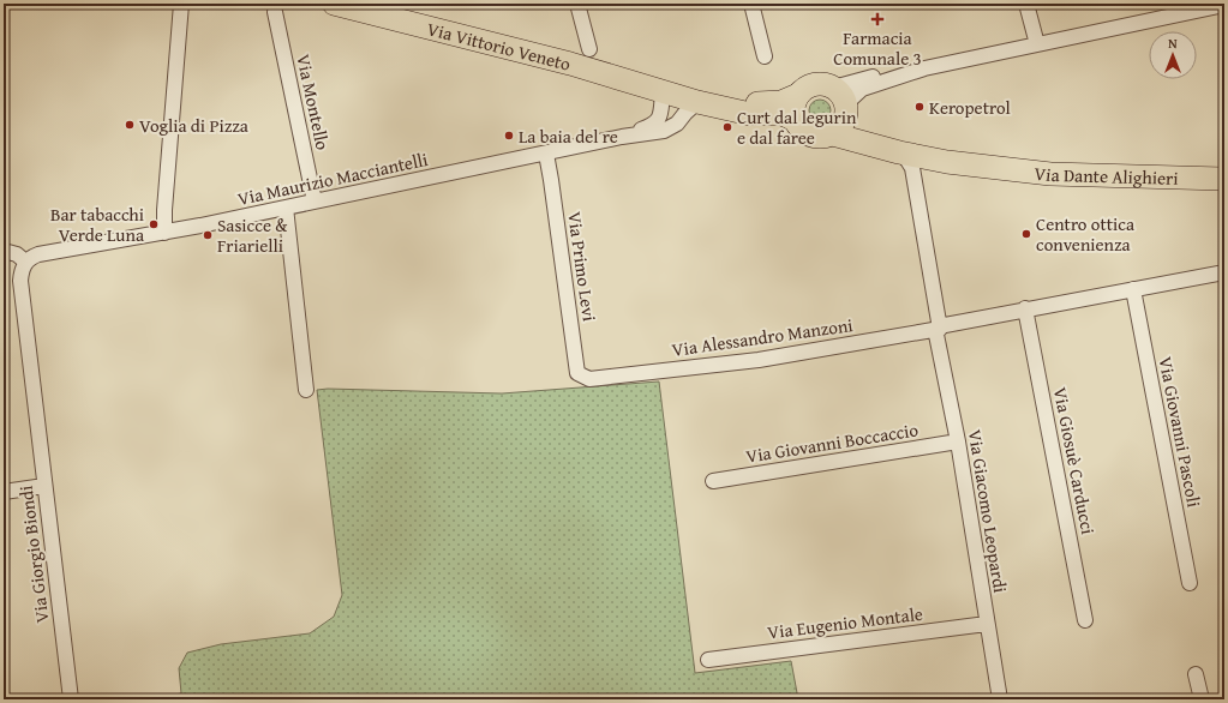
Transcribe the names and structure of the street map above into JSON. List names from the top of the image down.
{
  "streets": {
    "main road": ["Via Vittorio Veneto", "Via Dante Alighieri"],
    "street": [
      "Via Montello",
      "Via Maurizio Macciantelli",
      "Via Primo Levi",
      "Via Alessandro Manzoni",
      "Via Giovanni Pascoli",
      "Via Giovanni Boccaccio",
      "Via Giosuè Carducci",
      "Via Giacomo Leopardi",
      "Via Giorgio Biondi",
      "Via Eugenio Montale"
    ]
  },
  "crossings": [
    ["Via Vittorio Veneto", "Via Dante Alighieri"],
    ["Via Vittorio Veneto", "Via Maurizio Macciantelli"],
    ["Via Montello", "Via Maurizio Macciantelli"],
    ["Via Dante Alighieri", "Via Giacomo Leopardi"],
    ["Via Maurizio Macciantelli", "Via Primo Levi"],
    ["Via Maurizio Macciantelli", "Via Giorgio Biondi"],
    ["Via Primo Levi", "Via Alessandro Manzoni"],
    ["Via Alessandro Manzoni", "Via Giovanni Pascoli"],
    ["Via Alessandro Manzoni", "Via Giosuè Carducci"],
    ["Via Alessandro Manzoni", "Via Giacomo Leopardi"],
    ["Via Giovanni Boccaccio", "Via Giacomo Leopardi"],
    ["Via Giacomo Leopardi", "Via Eugenio Montale"]
  ],
  "places": {
    "health": ["Farmacia Comunale 3"],
    "other": [
      "Keropetrol",
      "Voglia di Pizza",
      "Curt dal legurin e dal faree",
      "La baia del re",
      "Bar tabacchi Verde Luna",
      "Centro ottica convenienza",
      "Sasicce & Friarielli"
    ]
  },
  "north": "top"
}
